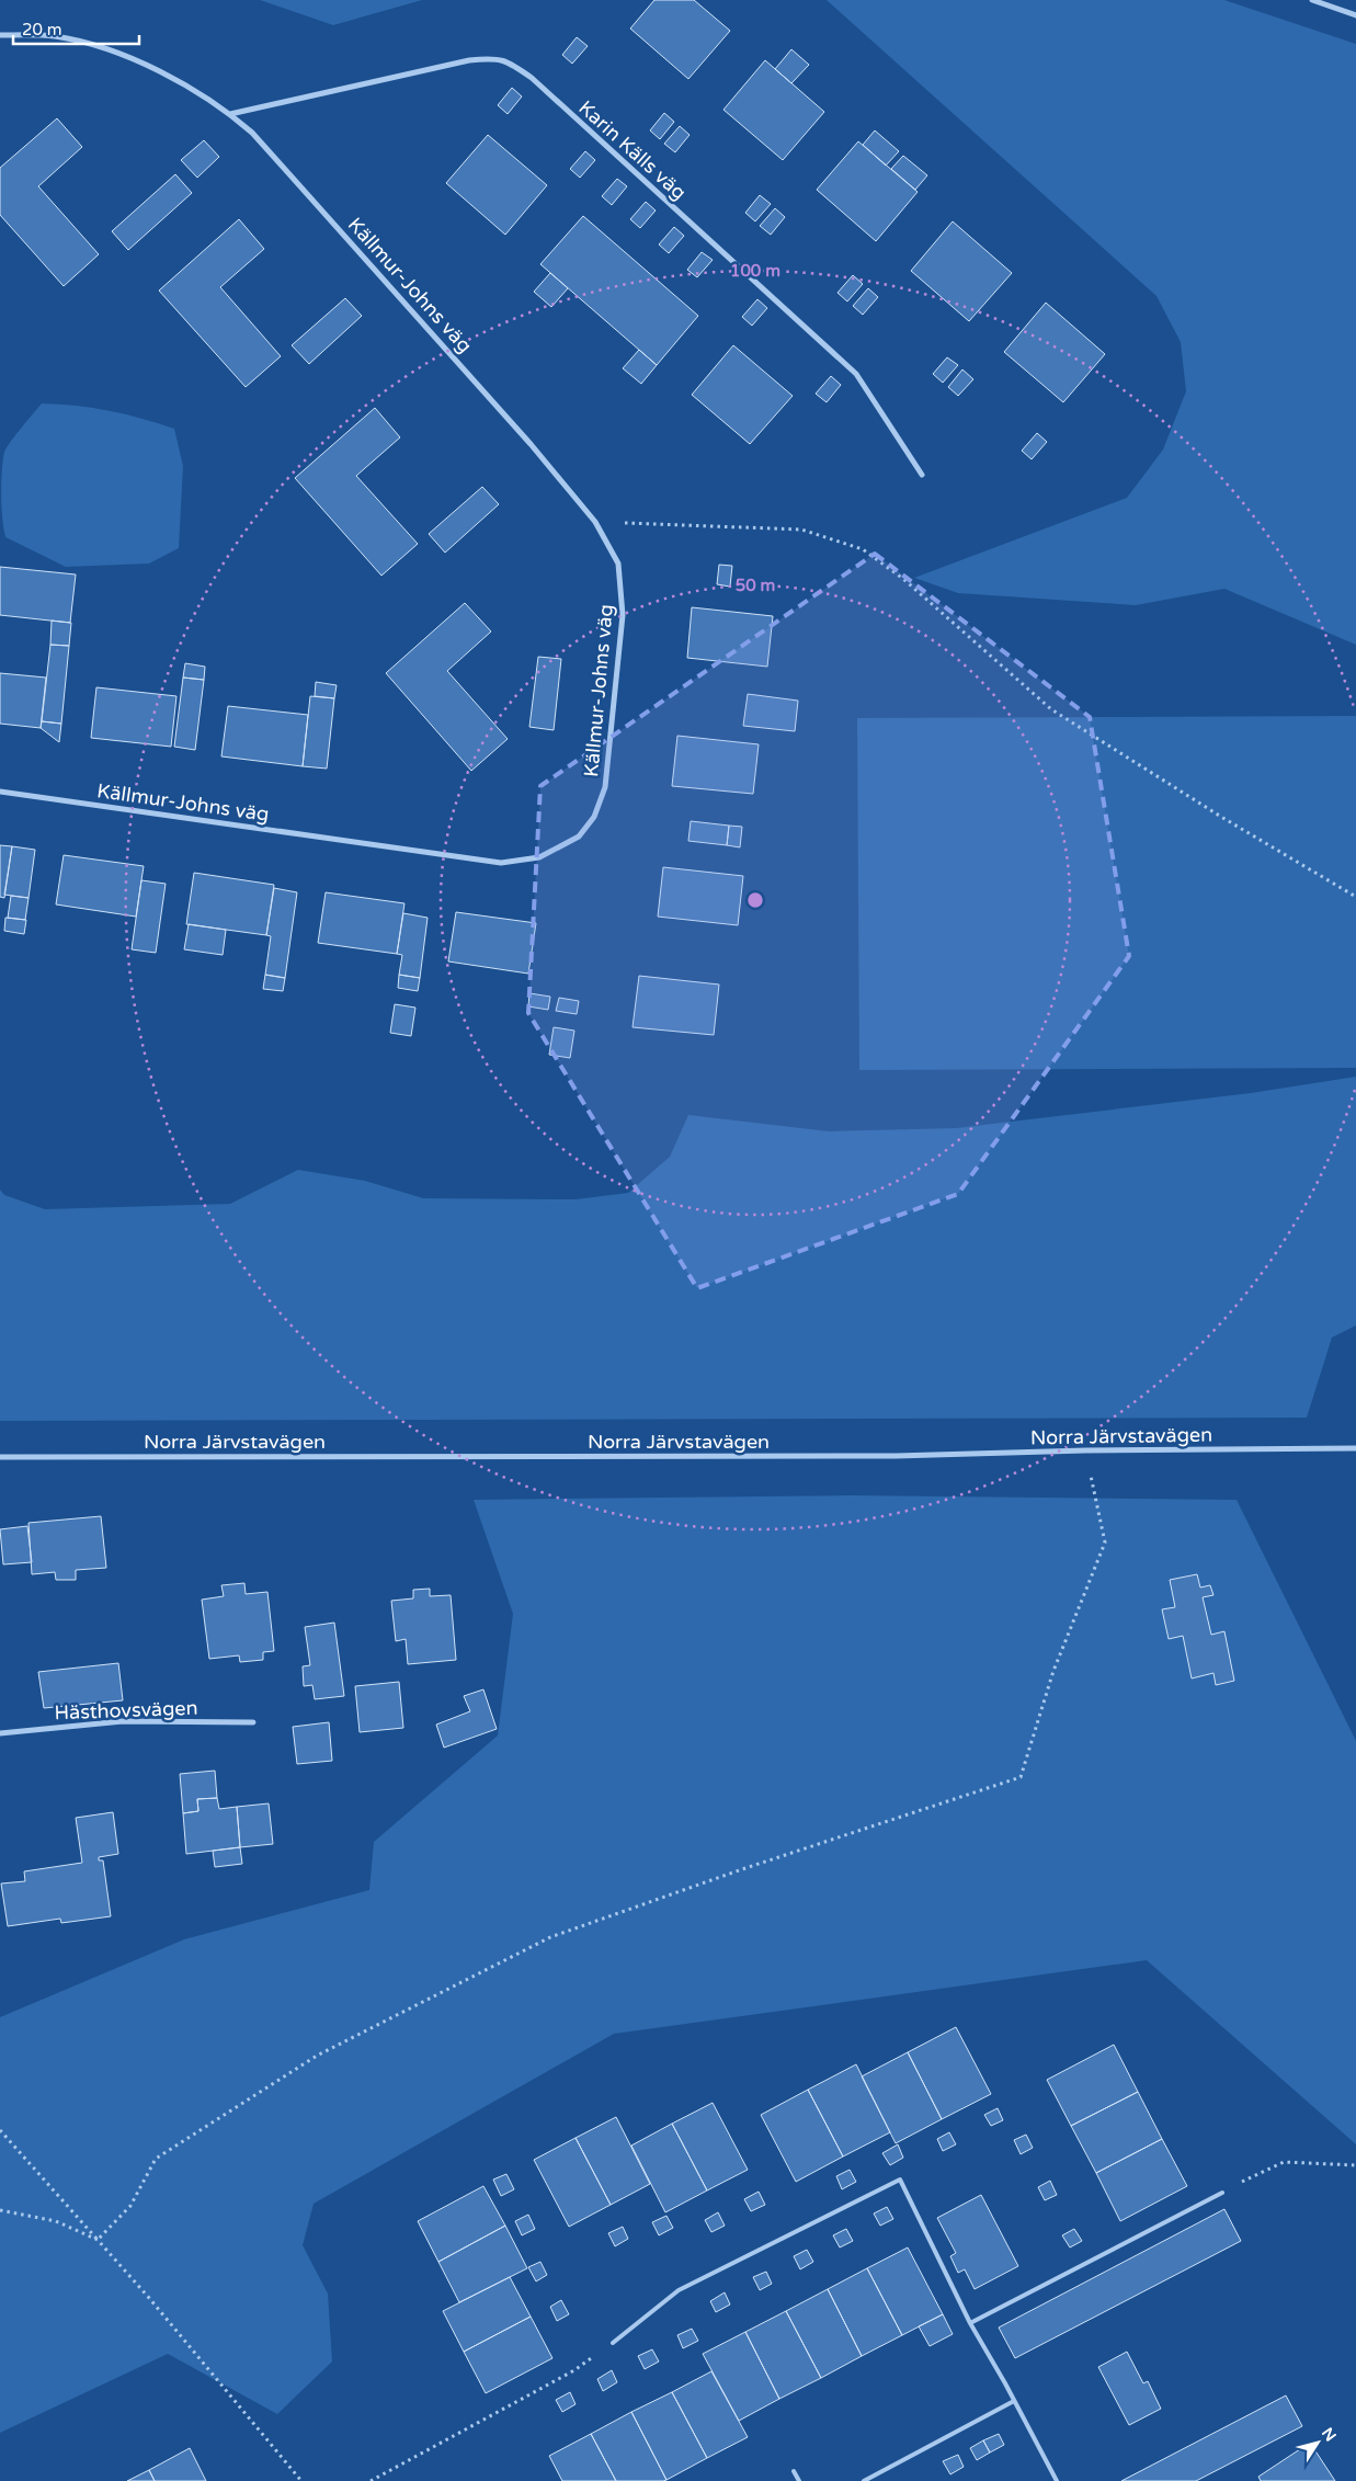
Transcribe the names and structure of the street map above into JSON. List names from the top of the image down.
{
  "streets": {
    "street": [
      "Karin Källs väg",
      "Källmur-Johns väg",
      "Norra Järvstavägen",
      "Hästhovsvägen"
    ]
  },
  "crossings": [
    ["Karin Källs väg", "Källmur-Johns väg"]
  ],
  "scale_bar": "20 m",
  "north": "top right",
  "rings": ["100 m", "50 m"]
}
